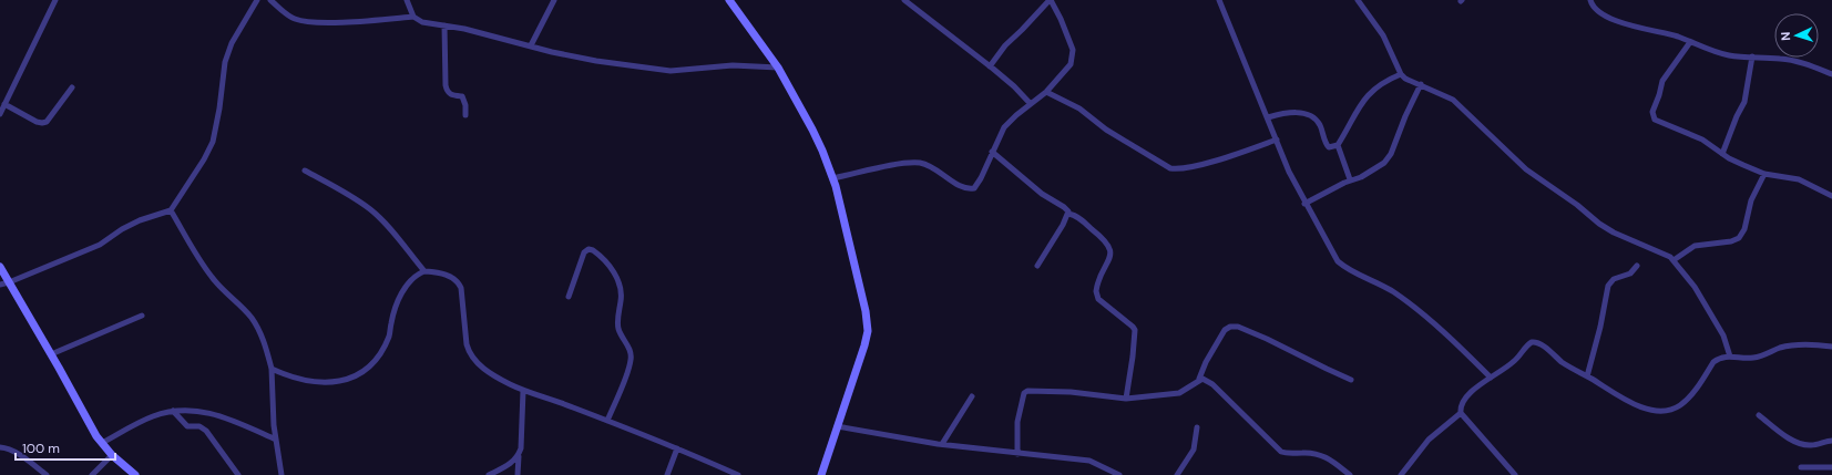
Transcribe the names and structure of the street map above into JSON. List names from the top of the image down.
{
  "scale_bar": "100 m",
  "north": "left"
}
